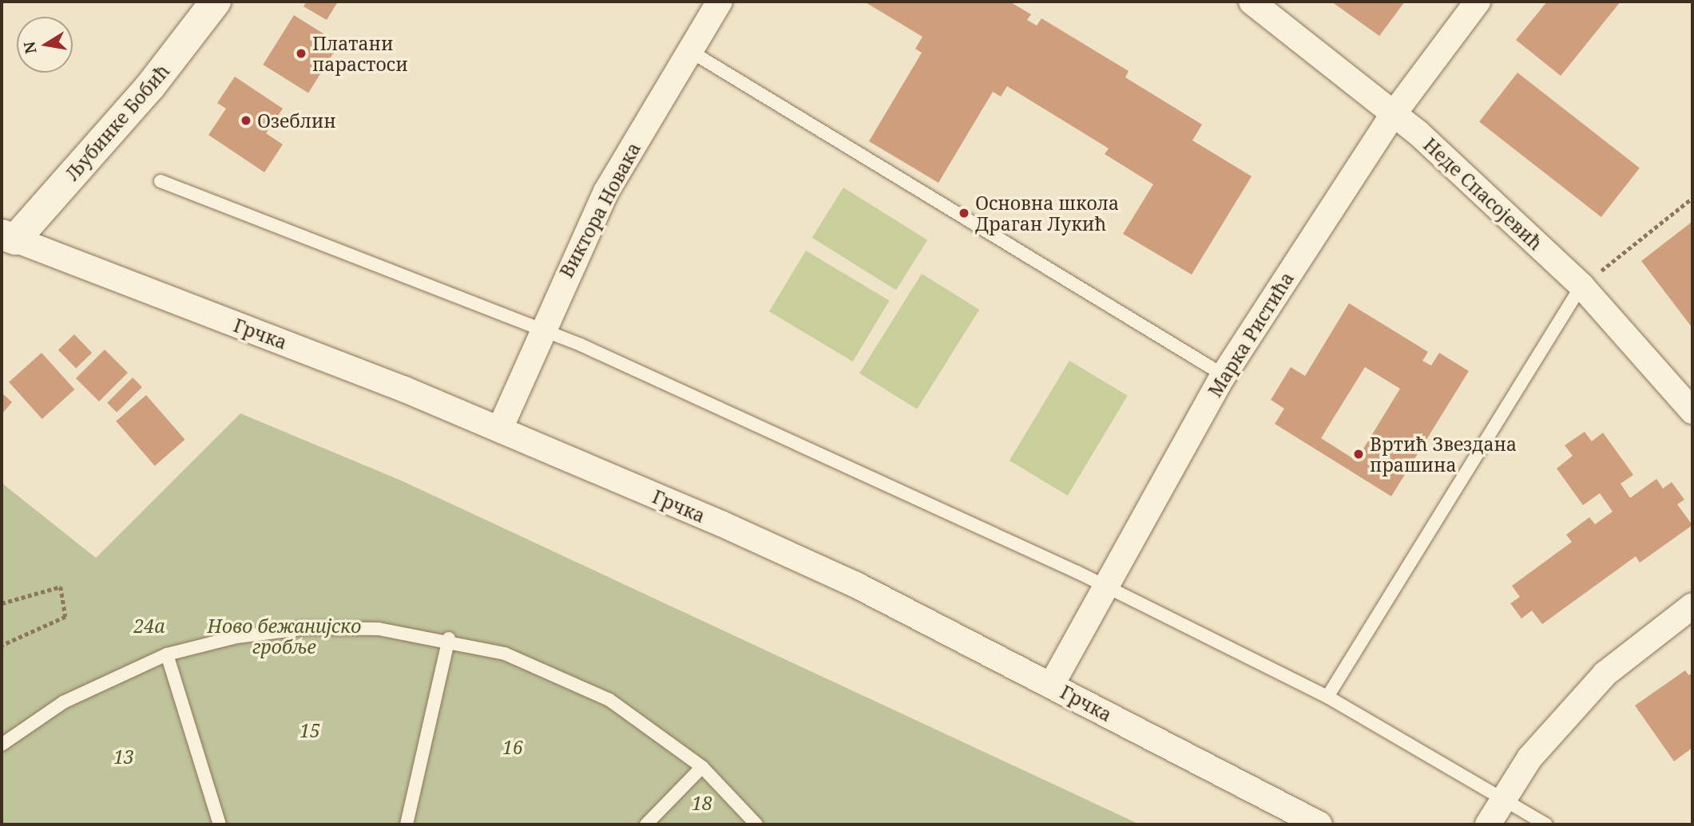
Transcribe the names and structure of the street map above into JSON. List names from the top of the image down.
{
  "streets": {
    "main road": ["Љубинке Бобић"],
    "street": [
      "Неде Спасојевић",
      "Виктора Новака",
      "Грчка",
      "Марка Ристића"
    ]
  },
  "crossings": [
    ["Љубинке Бобић", "Грчка"],
    ["Неде Спасојевић", "Марка Ристића"],
    ["Виктора Новака", "Грчка"],
    ["Грчка", "Марка Ристића"]
  ],
  "parks": [
    "24a",
    "Ново бежанијско гробље",
    "15",
    "16",
    "13",
    "18"
  ],
  "places": [
    "Платани парастоси",
    "Озеблин",
    "Основна школа Драган Лукић",
    "Вртић Звездана прашина"
  ],
  "north": "left"
}
